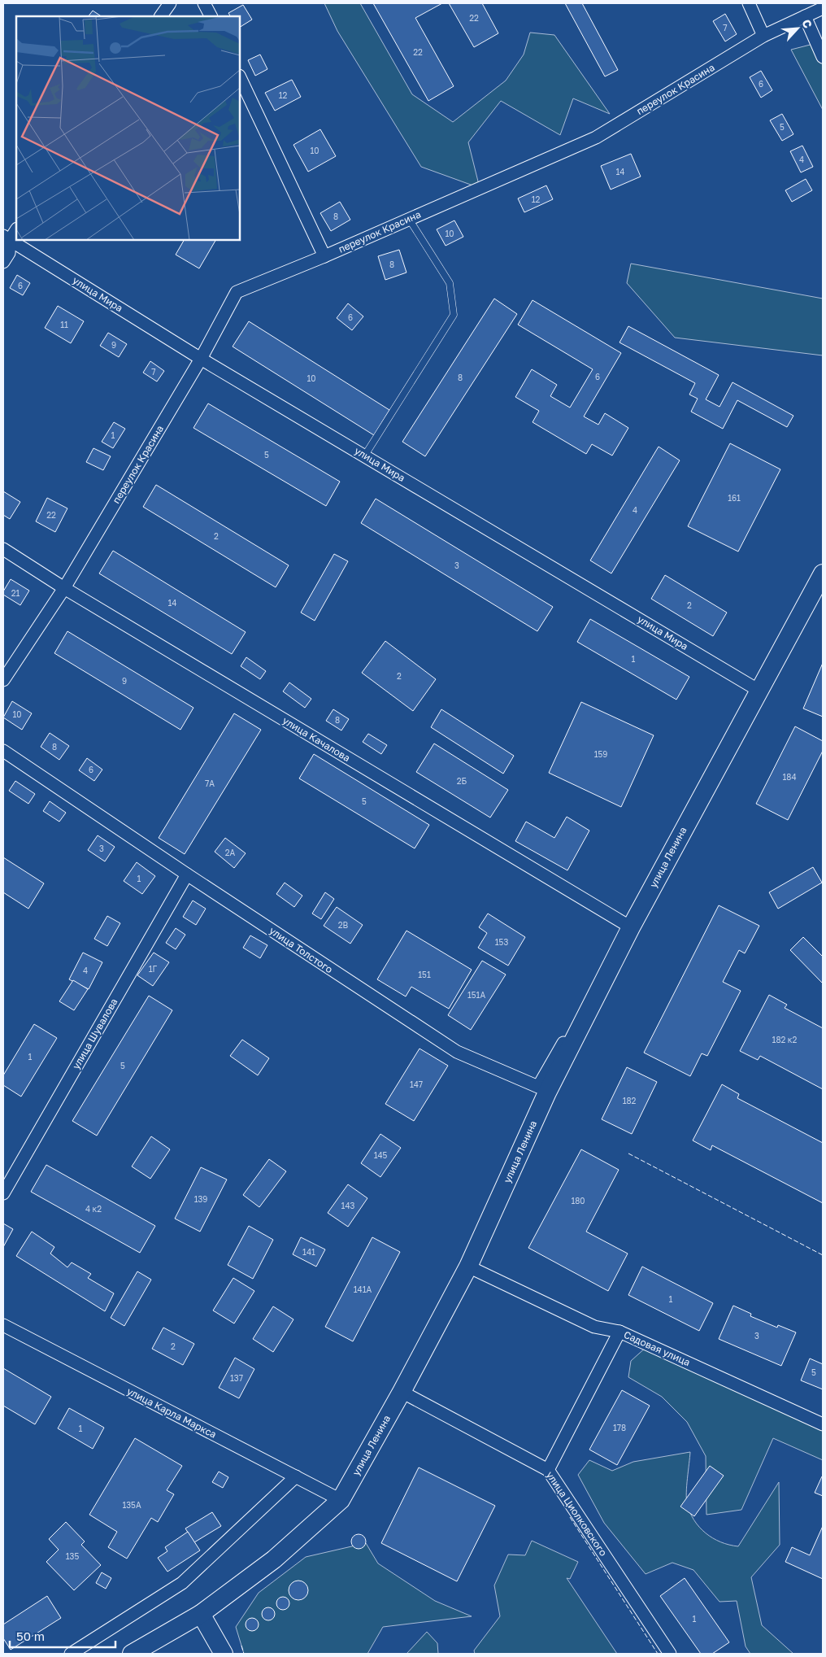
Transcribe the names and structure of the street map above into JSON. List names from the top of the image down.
{
  "streets": {
    "main road": ["улица Ленина"],
    "street": [
      "переулок Красина",
      "улица Мира",
      "улица Качалова",
      "улица Толстого",
      "улица Шувалова",
      "Садовая улица",
      "улица Карла Маркса",
      "улица Циолковского"
    ]
  },
  "crossings": [
    ["переулок Красина", "улица Мира"],
    ["переулок Красина", "улица Качалова"],
    ["улица Мира", "улица Ленина"],
    ["улица Качалова", "улица Ленина"],
    ["улица Ленина", "улица Толстого"],
    ["улица Ленина", "Садовая улица"],
    ["улица Ленина", "улица Карла Маркса"],
    ["улица Ленина", "улица Циолковского"],
    ["улица Толстого", "улица Шувалова"]
  ],
  "house_numbers": [
    "22",
    "7",
    "22",
    "6",
    "12",
    "5",
    "10",
    "4",
    "14",
    "12",
    "8",
    "10",
    "8",
    "6",
    "6",
    "11",
    "9",
    "7",
    "6",
    "8",
    "10",
    "1",
    "5",
    "161",
    "4",
    "22",
    "2",
    "3",
    "21",
    "14",
    "2",
    "1",
    "2",
    "9",
    "10",
    "8",
    "8",
    "159",
    "6",
    "184",
    "2Б",
    "7А",
    "5",
    "3",
    "2А",
    "1",
    "2В",
    "153",
    "1Г",
    "4",
    "151",
    "151А",
    "182 к2",
    "1",
    "5",
    "147",
    "182",
    "145",
    "139",
    "180",
    "143",
    "4 к2",
    "141",
    "141А",
    "1",
    "3",
    "2",
    "5",
    "137",
    "178",
    "1",
    "135А",
    "135",
    "1"
  ],
  "scale_bar": "50 m",
  "north": "top right"
}
